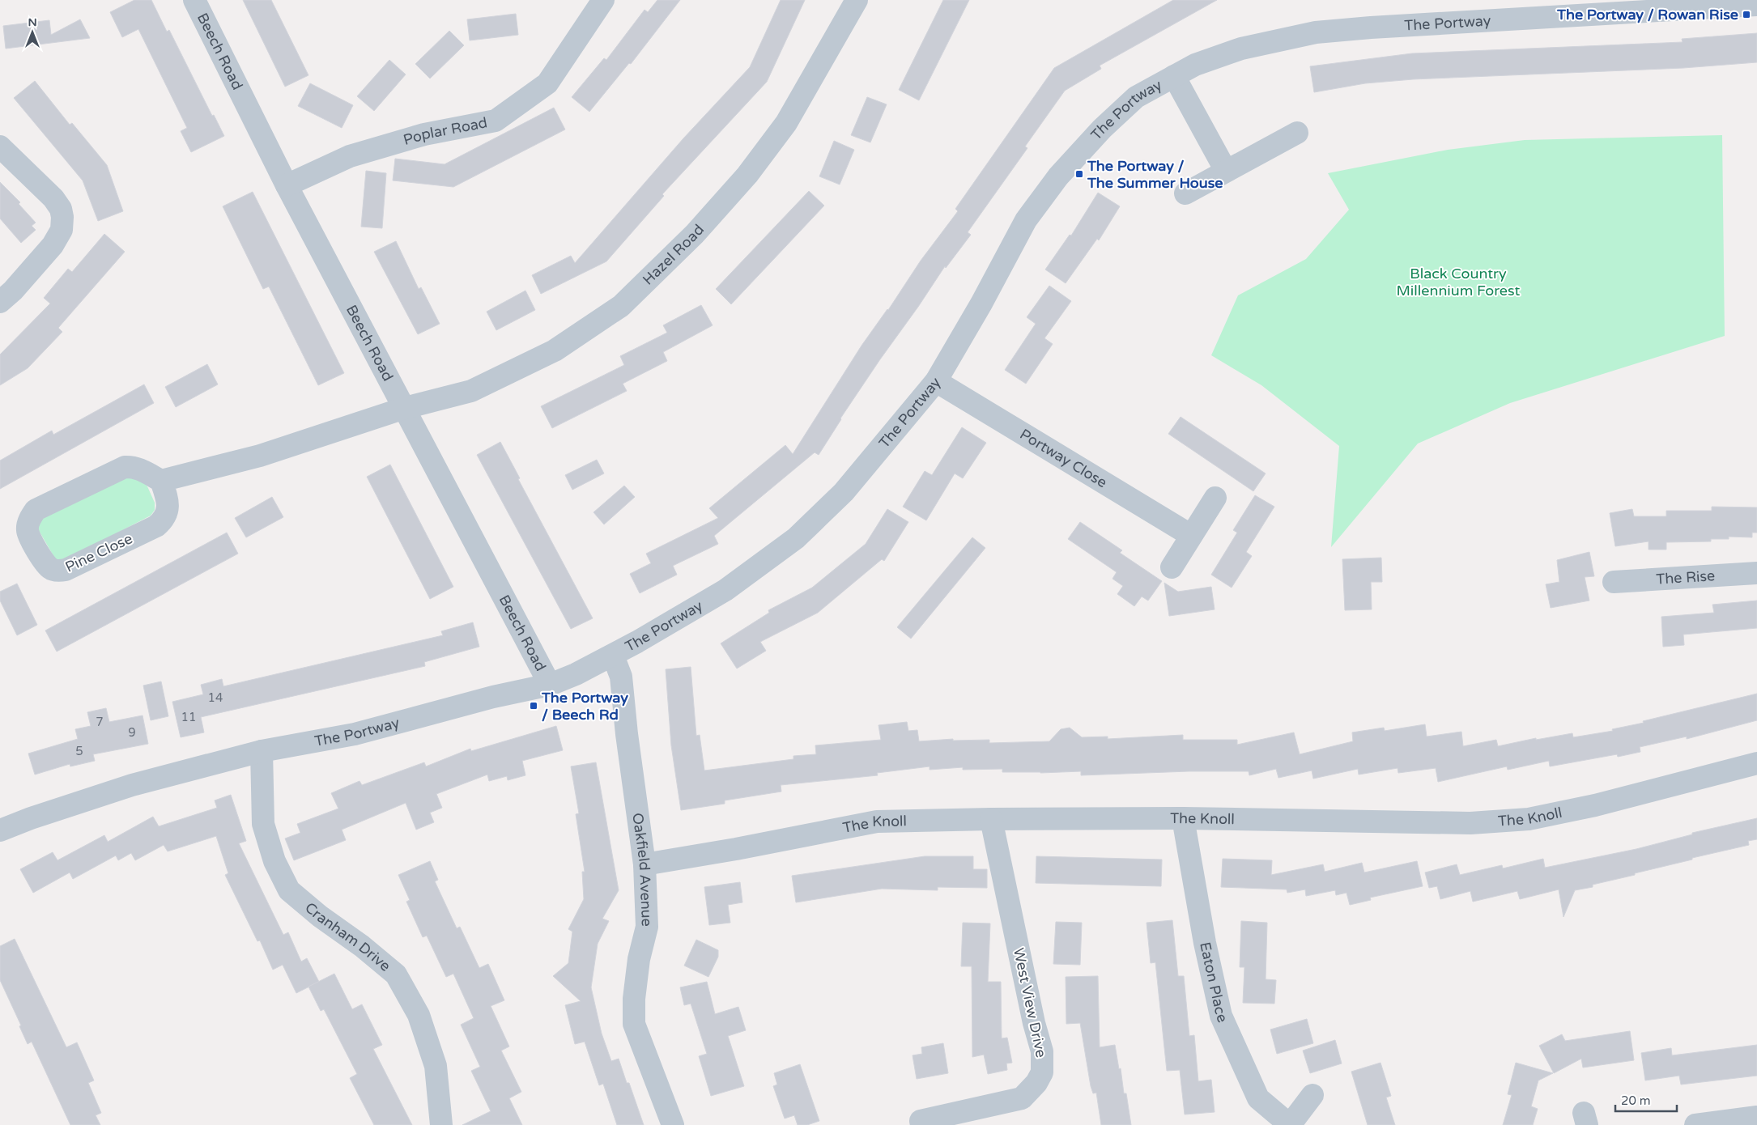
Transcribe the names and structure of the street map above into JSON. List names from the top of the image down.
{
  "streets": {
    "street": [
      "The Portway",
      "Beech Road",
      "Poplar Road",
      "Hazel Road",
      "Portway Close",
      "Pine Close",
      "The Rise",
      "The Knoll",
      "Oakfield Avenue",
      "Cranham Drive",
      "Eaton Place",
      "West View Drive"
    ]
  },
  "crossings": [
    ["The Portway", "Beech Road"],
    ["The Portway", "Portway Close"],
    ["The Portway", "Oakfield Avenue"],
    ["The Portway", "Cranham Drive"],
    ["Beech Road", "Poplar Road"],
    ["Beech Road", "Hazel Road"],
    ["The Knoll", "Oakfield Avenue"],
    ["The Knoll", "Eaton Place"],
    ["The Knoll", "West View Drive"]
  ],
  "parks": ["Black Country Millennium Forest"],
  "places": {
    "transit": ["The Portway / Rowan Rise", "The Portway / The Summer House", "The Portway / Beech Rd"]
  },
  "house_numbers": [
    "14",
    "11",
    "7",
    "9",
    "5"
  ],
  "scale_bar": "20 m",
  "north": "top"
}
